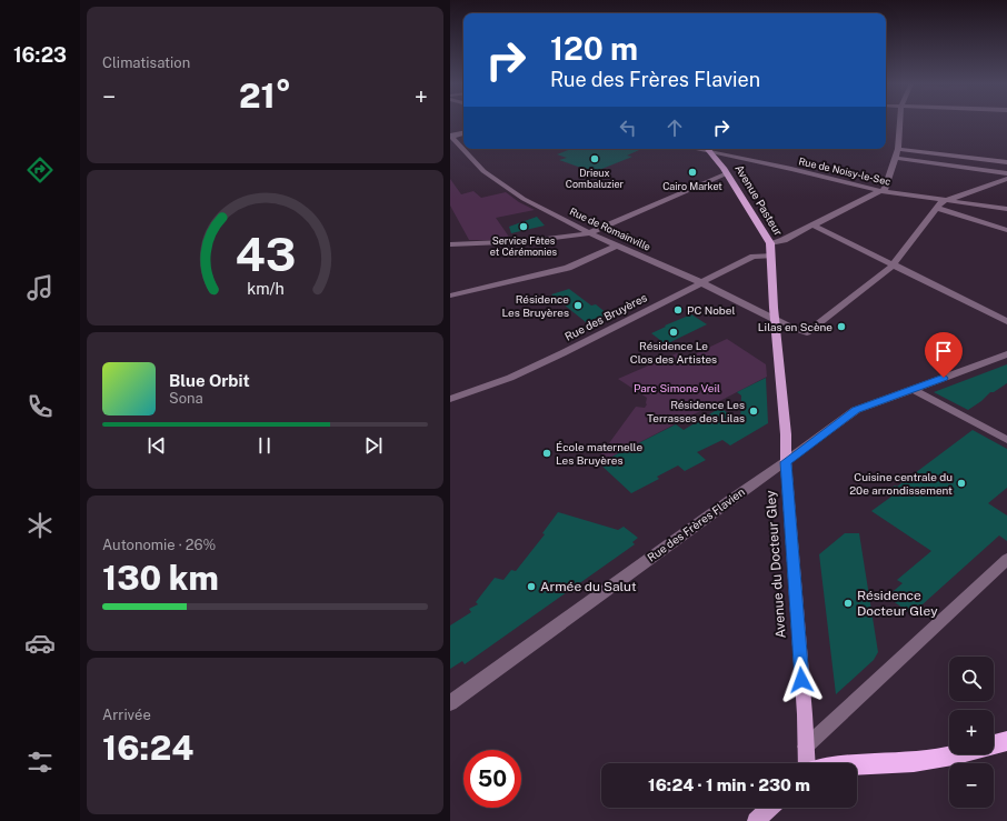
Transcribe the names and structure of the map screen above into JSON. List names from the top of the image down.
{
  "streets": {
    "main road": ["Avenue Pasteur", "Avenue du Docteur Gley"],
    "street": [
      "Rue de Noisy-le-Sec",
      "Rue de Romainville",
      "Rue des Bruyères",
      "Rue des Frères Flavien"
    ]
  },
  "crossings": [
    ["Avenue Pasteur", "Rue de Romainville"],
    ["Avenue Pasteur", "Rue des Bruyères"],
    ["Avenue Pasteur", "Rue des Frères Flavien"],
    ["Avenue Pasteur", "Avenue du Docteur Gley"],
    ["Rue de Romainville", "Rue des Bruyères"],
    ["Rue des Frères Flavien", "Avenue du Docteur Gley"]
  ],
  "parks": ["Parc Simone Veil"],
  "places": [
    "Drieux Combaluzier",
    "Cairo Market",
    "Service Fêtes et Cérémonies",
    "Résidence Les Bruyères",
    "PC Nobel",
    "Lilas en Scène",
    "Résidence Le Clos des Artistes",
    "Résidence Les Terrasses des Lilas",
    "École maternelle Les Bruyères",
    "Cuisine centrale du 20e arrondissement",
    "Armée du Salut",
    "Résidence Docteur Gley"
  ],
  "page": {
    "tabs": "16:23",
    "tile": [
      "Climatisation",
      ["Autonomie · 26%", "130 km"],
      ["Arrivée", "16:24"]
    ],
    "turn": ["120 m", "Rue des Frères Flavien"],
    "heat": ["−", "21°", "+"],
    "song": ["Blue Orbit", "Sona"],
    "map_buttons": ["+", "−"],
    "limit": "50",
    "trip": "16:24 · 1 min · 230 m",
    "gauge": ["43", "km/h"]
  }
}
